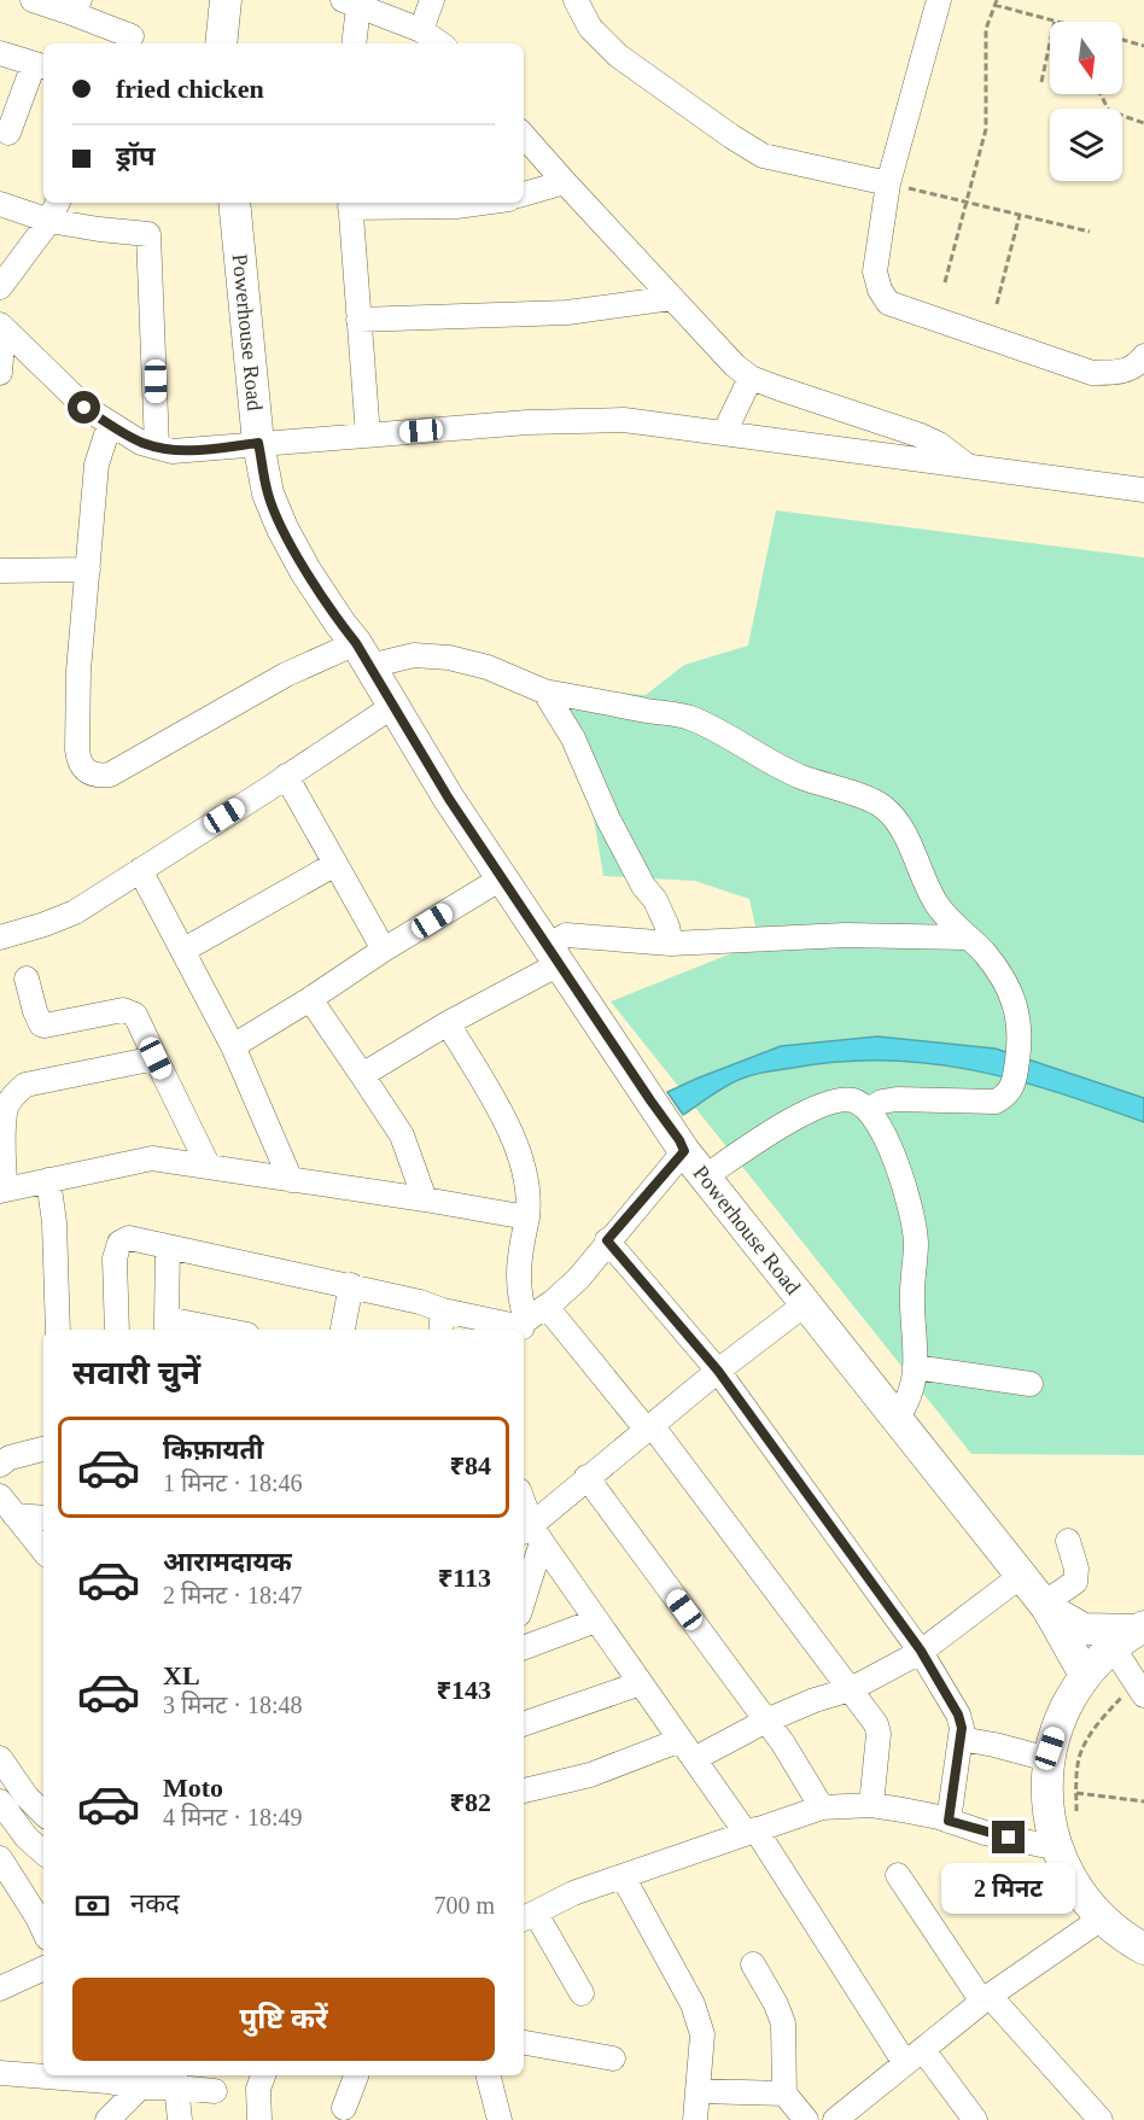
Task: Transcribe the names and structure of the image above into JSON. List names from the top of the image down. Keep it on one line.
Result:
{"streets":{"main road":["Powerhouse Road"]},"north":"bottom","page":{"banner":["fried chicken","ड्रॉप"],"heading":"सवारी चुनें","list":[{"name":"किफ़ायती","note":"1 मिनट · 18:46","value":"₹84"},{"name":"आरामदायक","note":"2 मिनट · 18:47","value":"₹113"},{"name":"XL","note":"3 मिनट · 18:48","value":"₹143"},{"name":"Moto","note":"4 मिनट · 18:49","value":"₹82"}],"bubble":"2 मिनट","pay":["नकद","700 m"],"buttons":"पुष्टि करें"}}
